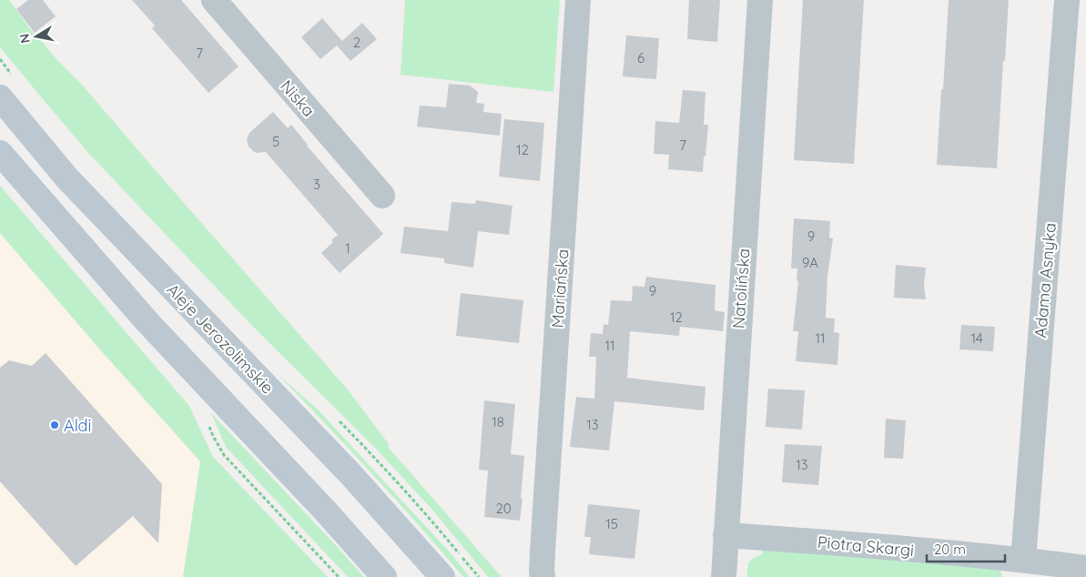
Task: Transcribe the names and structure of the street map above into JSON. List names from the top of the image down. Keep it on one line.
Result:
{"streets":{"main road":["Aleje Jerozolimskie"],"street":["Niska","Adama Asnyka","Mariańska","Natolińska","Piotra Skargi"]},"crossings":[["Adama Asnyka","Piotra Skargi"],["Natolińska","Piotra Skargi"]],"places":["Aldi"],"house_numbers":["2","7","6","5","7","12","3","9","1","9A","9","12","11","14","11","18","13","13","20","15"],"scale_bar":"20 m","north":"left"}
